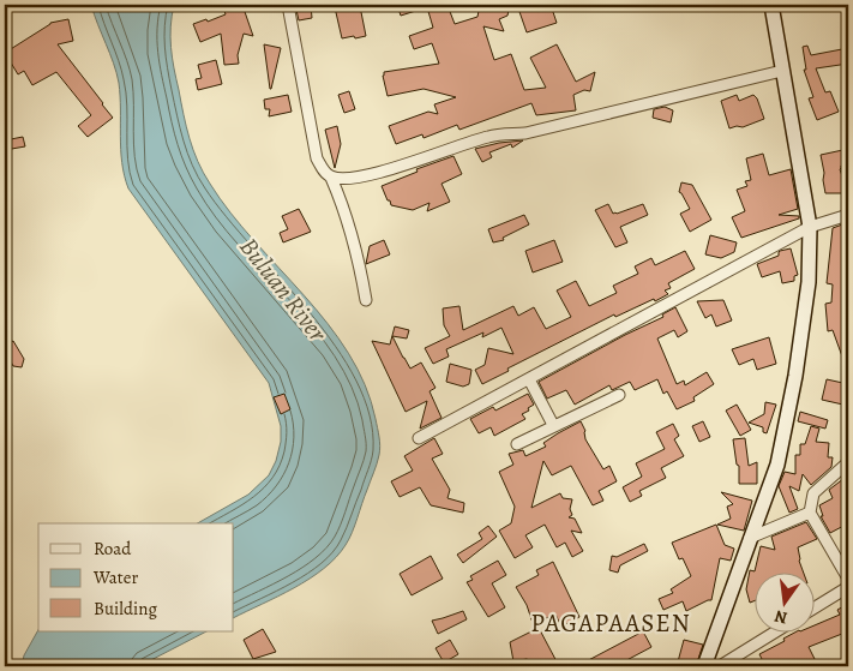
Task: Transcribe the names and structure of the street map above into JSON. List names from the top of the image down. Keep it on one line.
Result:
{"districts":["PAGAPAASEN"],"water":["Buluan River"],"legend":["Road","Water","Building"],"north":"bottom"}
